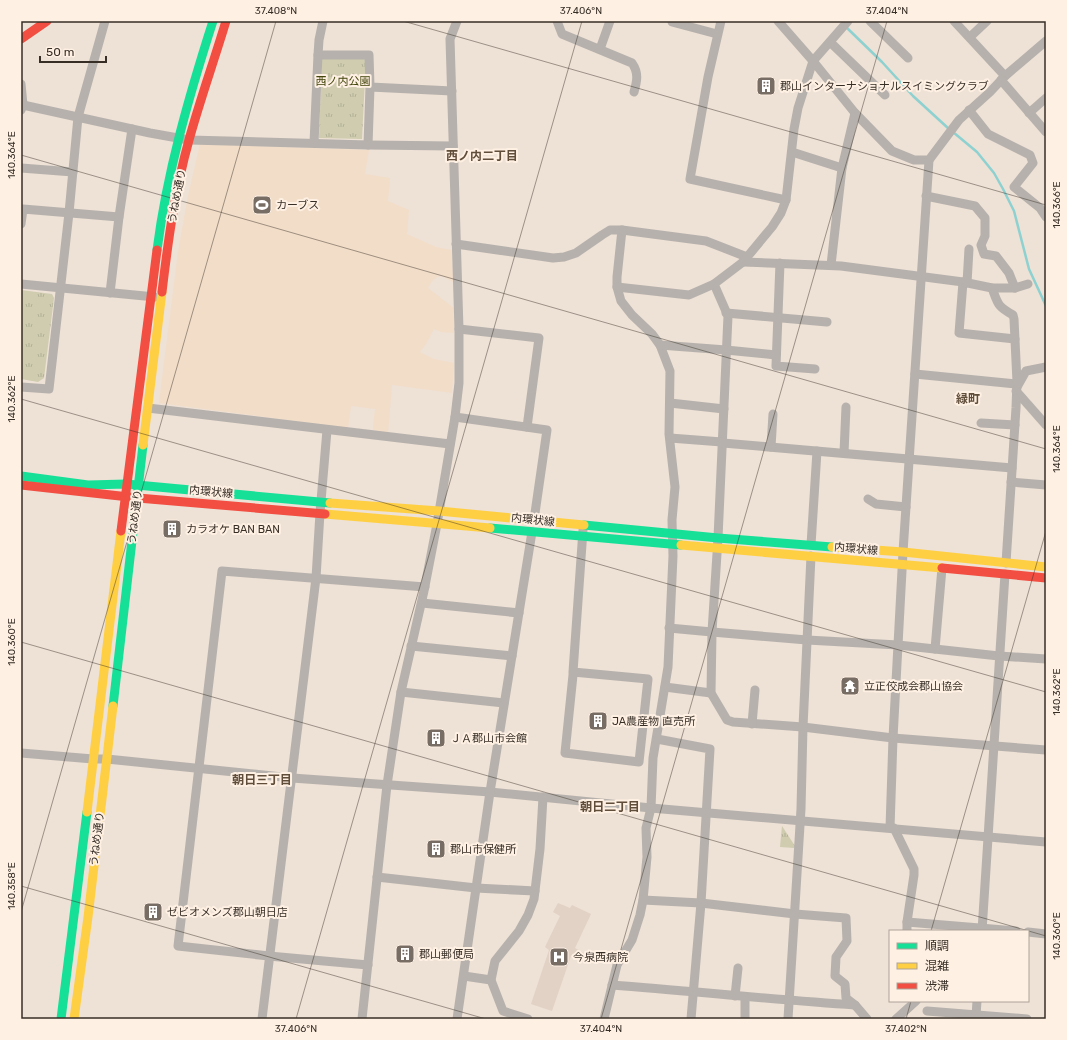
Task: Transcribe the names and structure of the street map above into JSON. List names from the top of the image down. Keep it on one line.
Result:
{"streets":{"street":["うねめ通り","内環状線"]},"crossings":[["うねめ通り","内環状線"]],"districts":["西ノ内二丁目","緑町","朝日三丁目","朝日二丁目"],"parks":["西ノ内公園"],"places":{"building":["郡山インターナショナルスイミングクラブ","カラオケ BAN BAN","JA農産物 直売所","ＪＡ郡山市会館","郡山市保健所","ゼビオメンズ郡山朝日店","郡山郵便局"],"sports":["カーブス"],"temple":["立正佼成会郡山協会"],"hospital":["今泉西病院"]},"legend":["順調","混雑","渋滞"],"scale_bar":"50 m","coordinates":["37.408°N","37.406°N","37.404°N","140.364°E","140.366°E","140.362°E","140.360°E","140.358°E","37.402°N"]}
